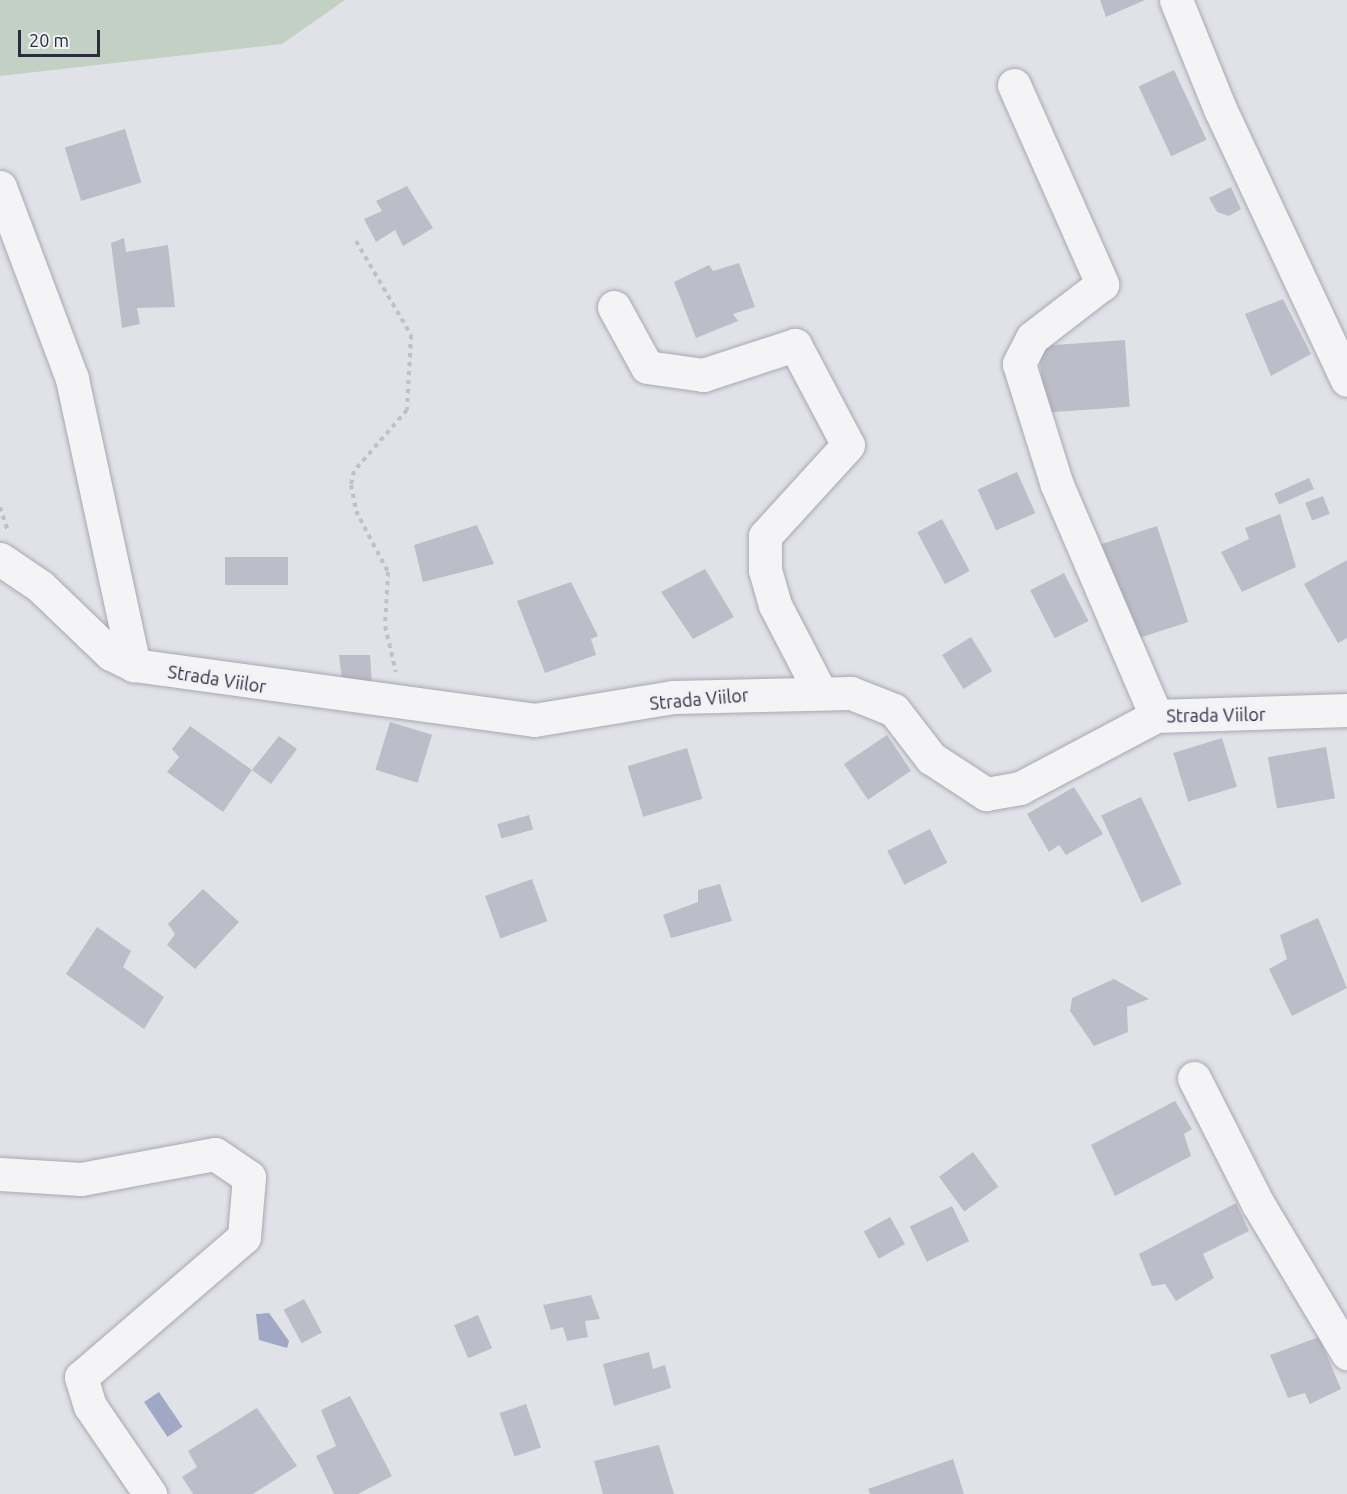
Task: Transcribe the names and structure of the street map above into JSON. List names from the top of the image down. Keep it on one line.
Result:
{"streets":{"street":["Strada Viilor"]},"scale_bar":"20 m"}
